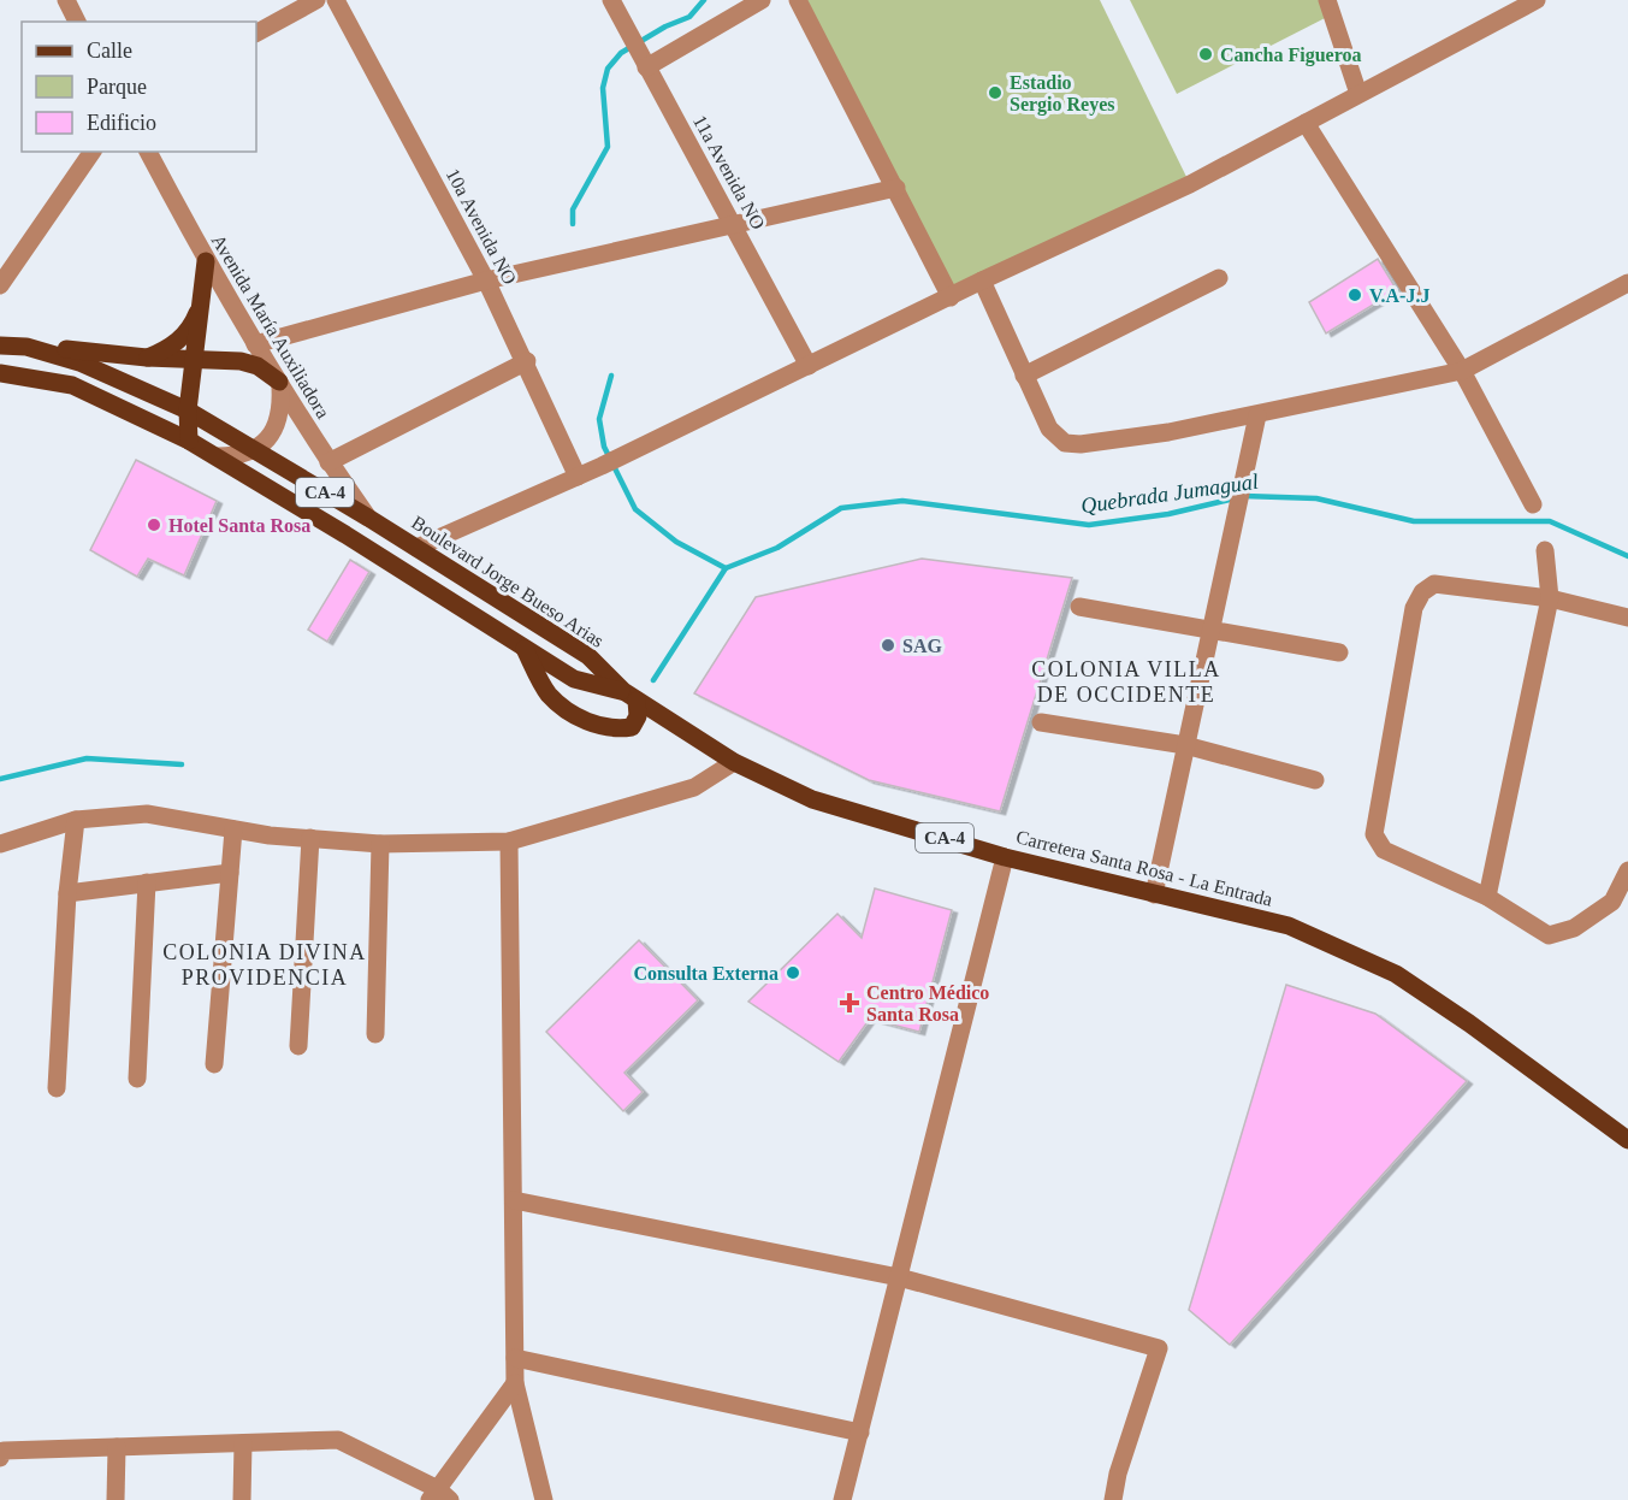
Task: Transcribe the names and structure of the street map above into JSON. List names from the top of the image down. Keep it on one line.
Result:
{"streets":{"main road":["CA-4","Boulevard Jorge Bueso Arias","Carretera Santa Rosa - La Entrada"],"street":["11a Avenida NO","10a Avenida NO","Avenida María Auxiliadora"]},"crossings":[["Avenida María Auxiliadora","Boulevard Jorge Bueso Arias"],["CA-4","Boulevard Jorge Bueso Arias"],["CA-4","Carretera Santa Rosa - La Entrada"],["Boulevard Jorge Bueso Arias","Carretera Santa Rosa - La Entrada"]],"districts":["COLONIA VILLA DE OCCIDENTE","COLONIA DIVINA PROVIDENCIA"],"water":["Quebrada Jumagual"],"places":{"other":["Cancha Figueroa","Estadio Sergio Reyes","V.A-J.J","Hotel Santa Rosa","SAG","Consulta Externa"],"health":["Centro Médico Santa Rosa"]},"legend":["Calle","Parque","Edificio"]}
